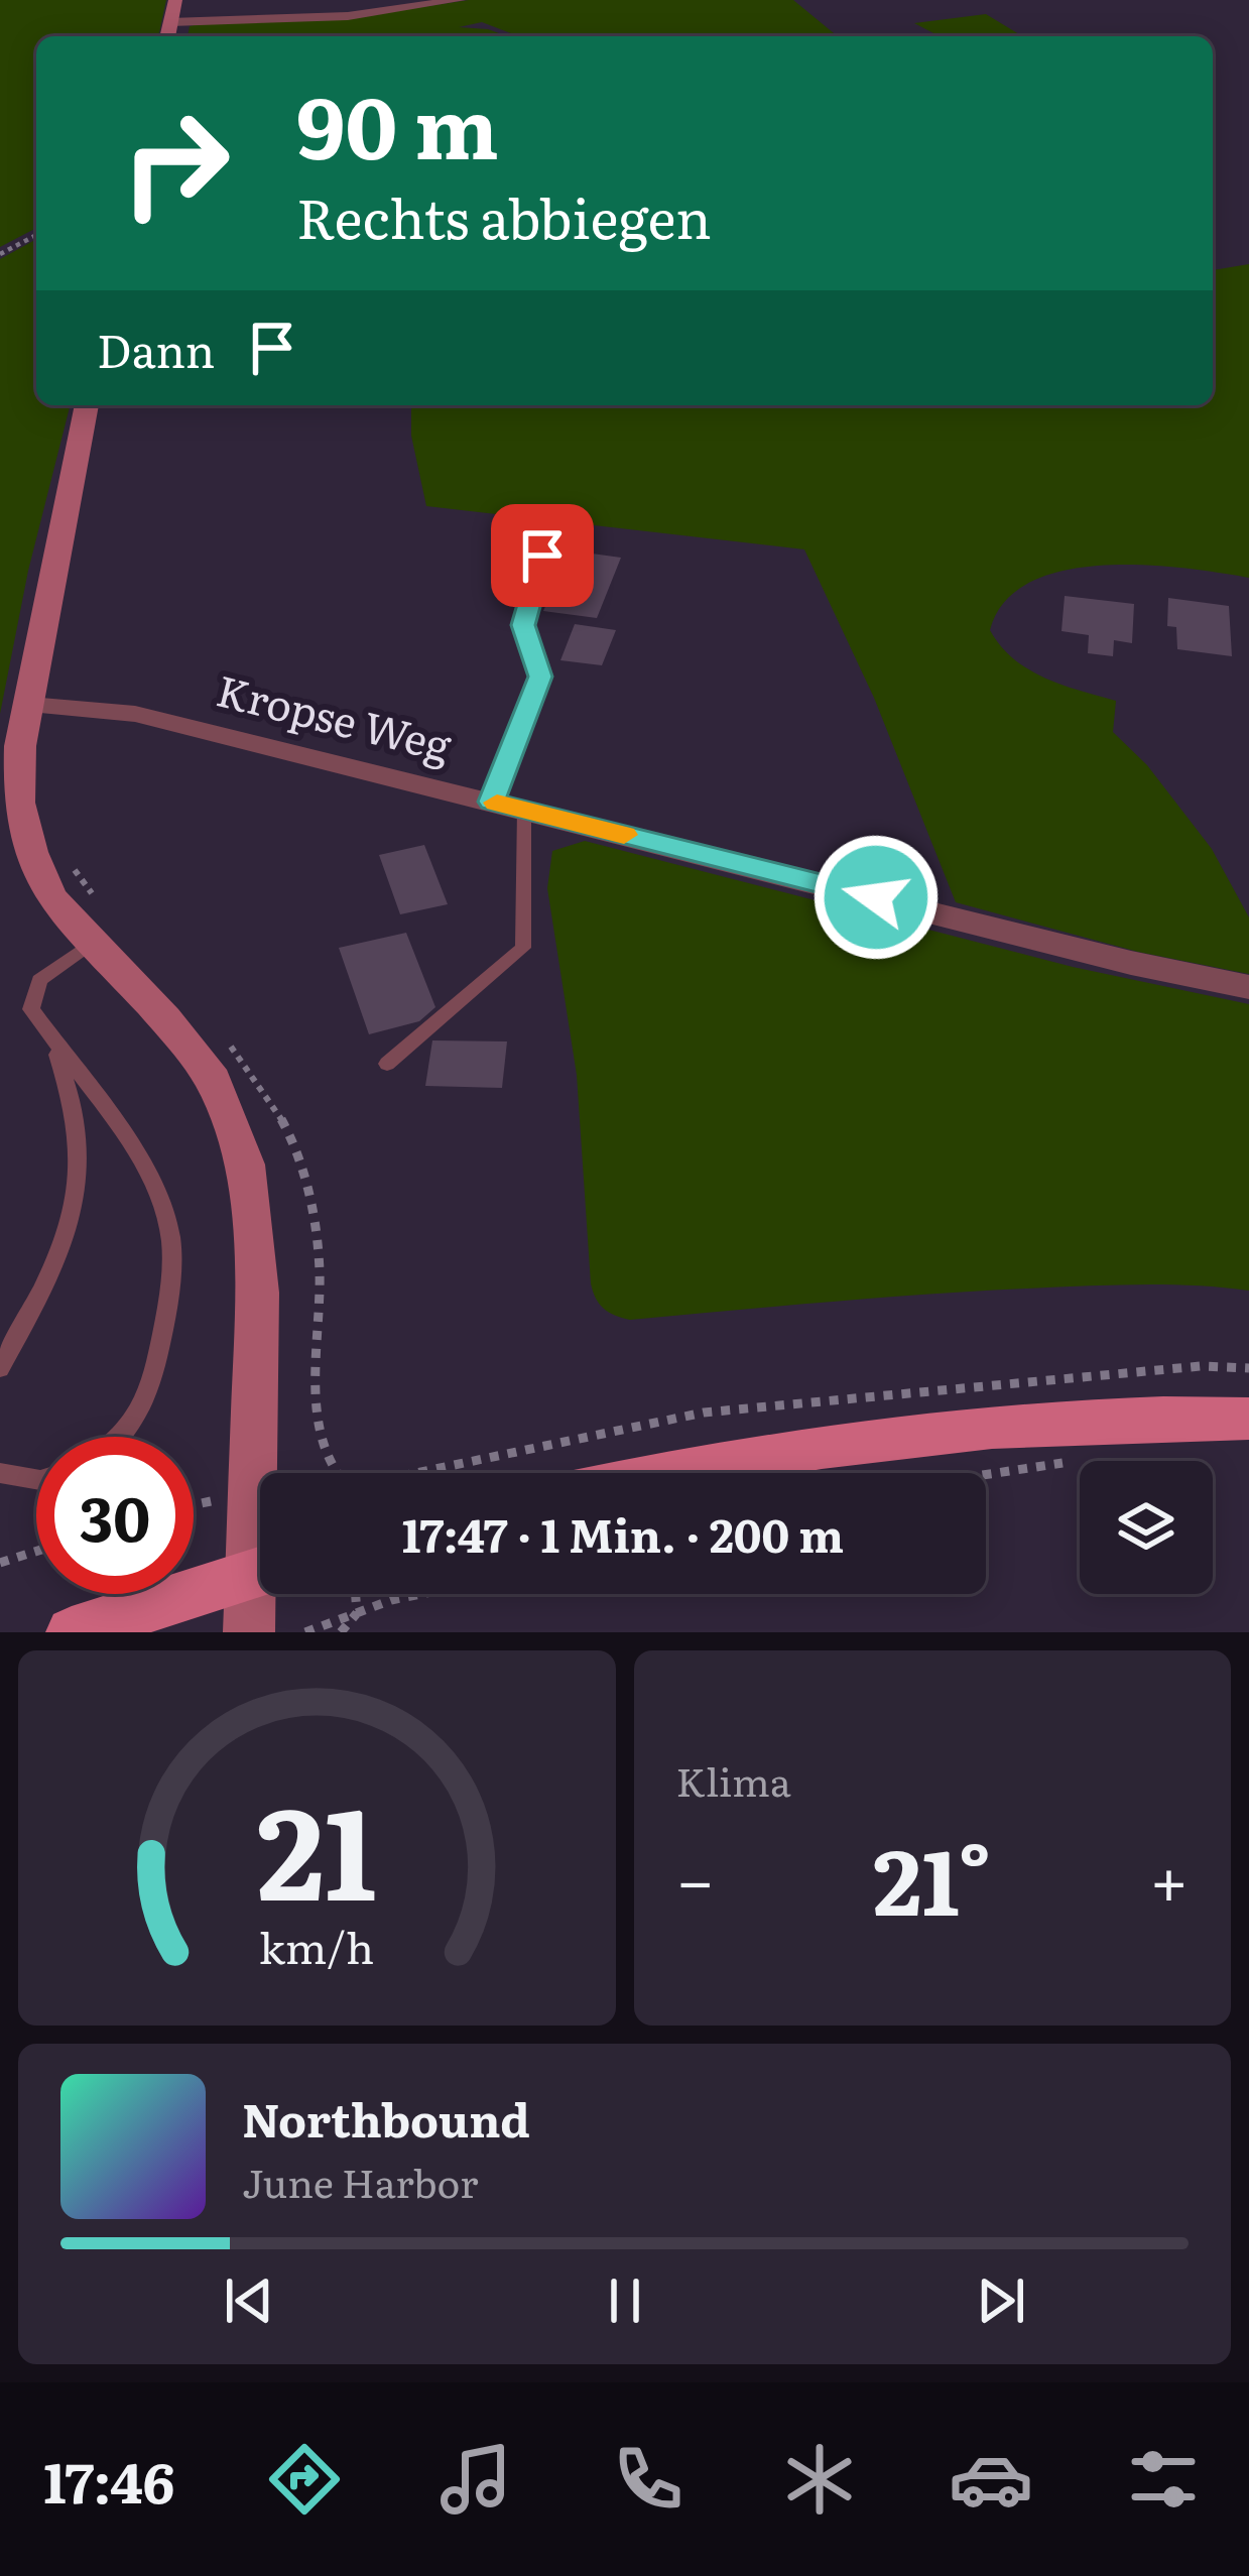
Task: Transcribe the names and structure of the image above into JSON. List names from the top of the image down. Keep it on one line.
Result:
{"streets":{"street":["Kropse Weg"]},"page":{"turn":["90 m","Rechts abbiegen"],"then":"Dann","limit":"30","trip":"17:47 · 1 Min. · 200 m","tile":"Klima","heat":["−","21°","+"],"song":["Northbound","June Harbor"],"tabs":"17:46","gauge":["21","km/h"]}}
